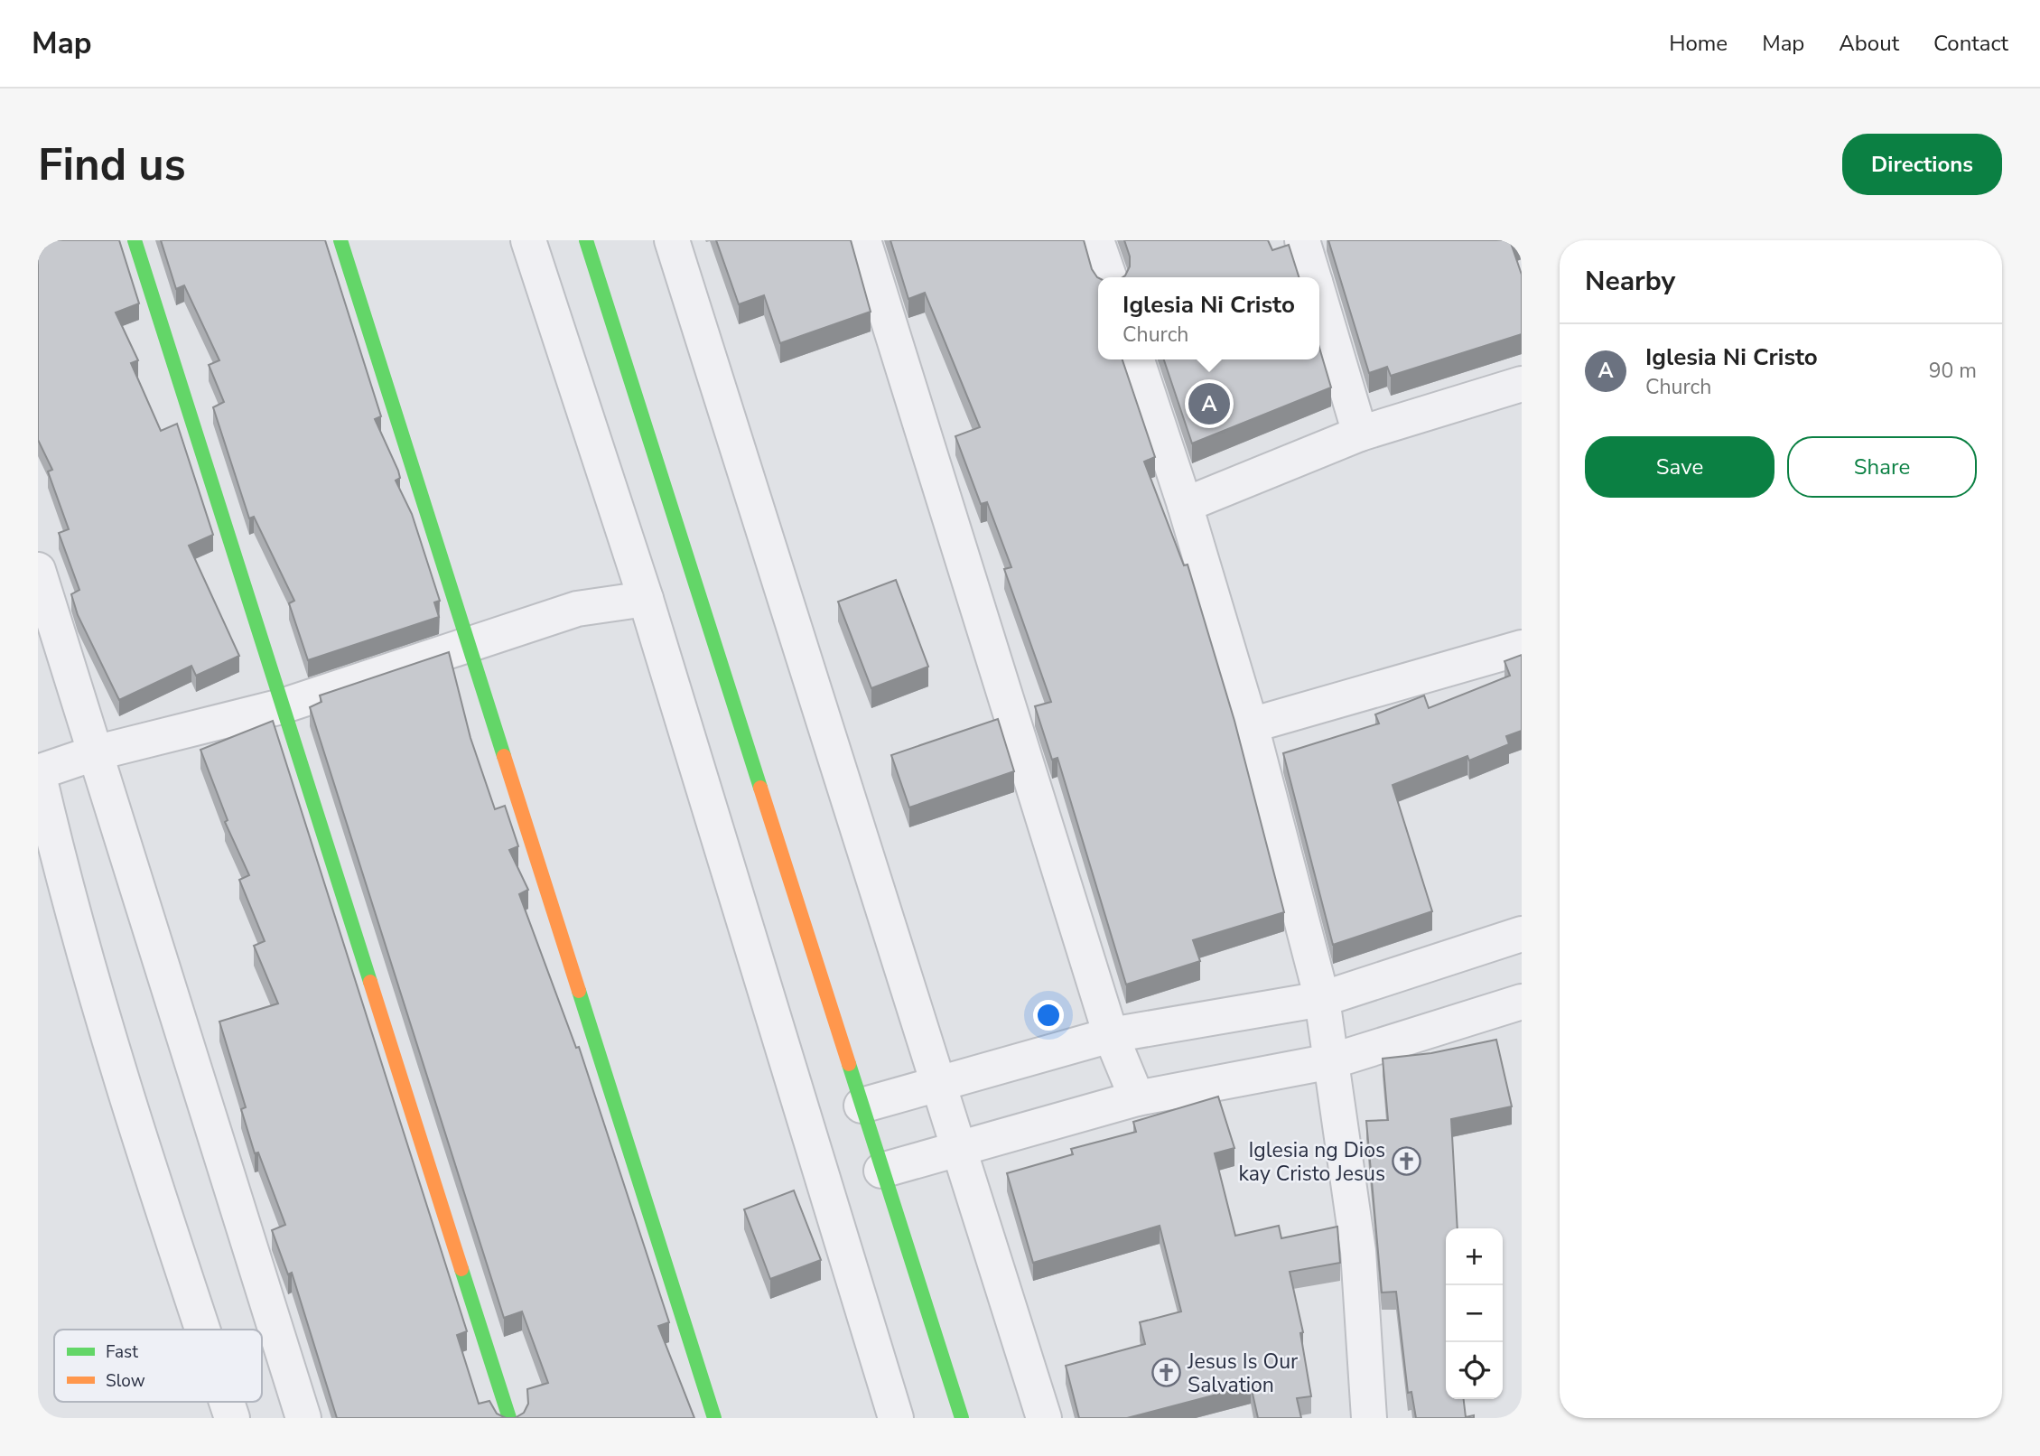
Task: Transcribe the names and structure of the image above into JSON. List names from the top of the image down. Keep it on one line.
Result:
{"places":{"church":["Iglesia ng Dios kay Cristo Jesus","Jesus Is Our Salvation"]},"legend":["Fast","Slow"],"page":{"header":"Map","nav":["Home","Map","About","Contact"],"buttons":["Directions",["Save","Share"]],"title":"Find us","heading":"Nearby","popup":["Iglesia Ni Cristo","Church"],"list":[{"mark":"A","name":"Iglesia Ni Cristo","note":"Church","value":"90 m"}],"pins":"A","map_buttons":["+","−"]}}
